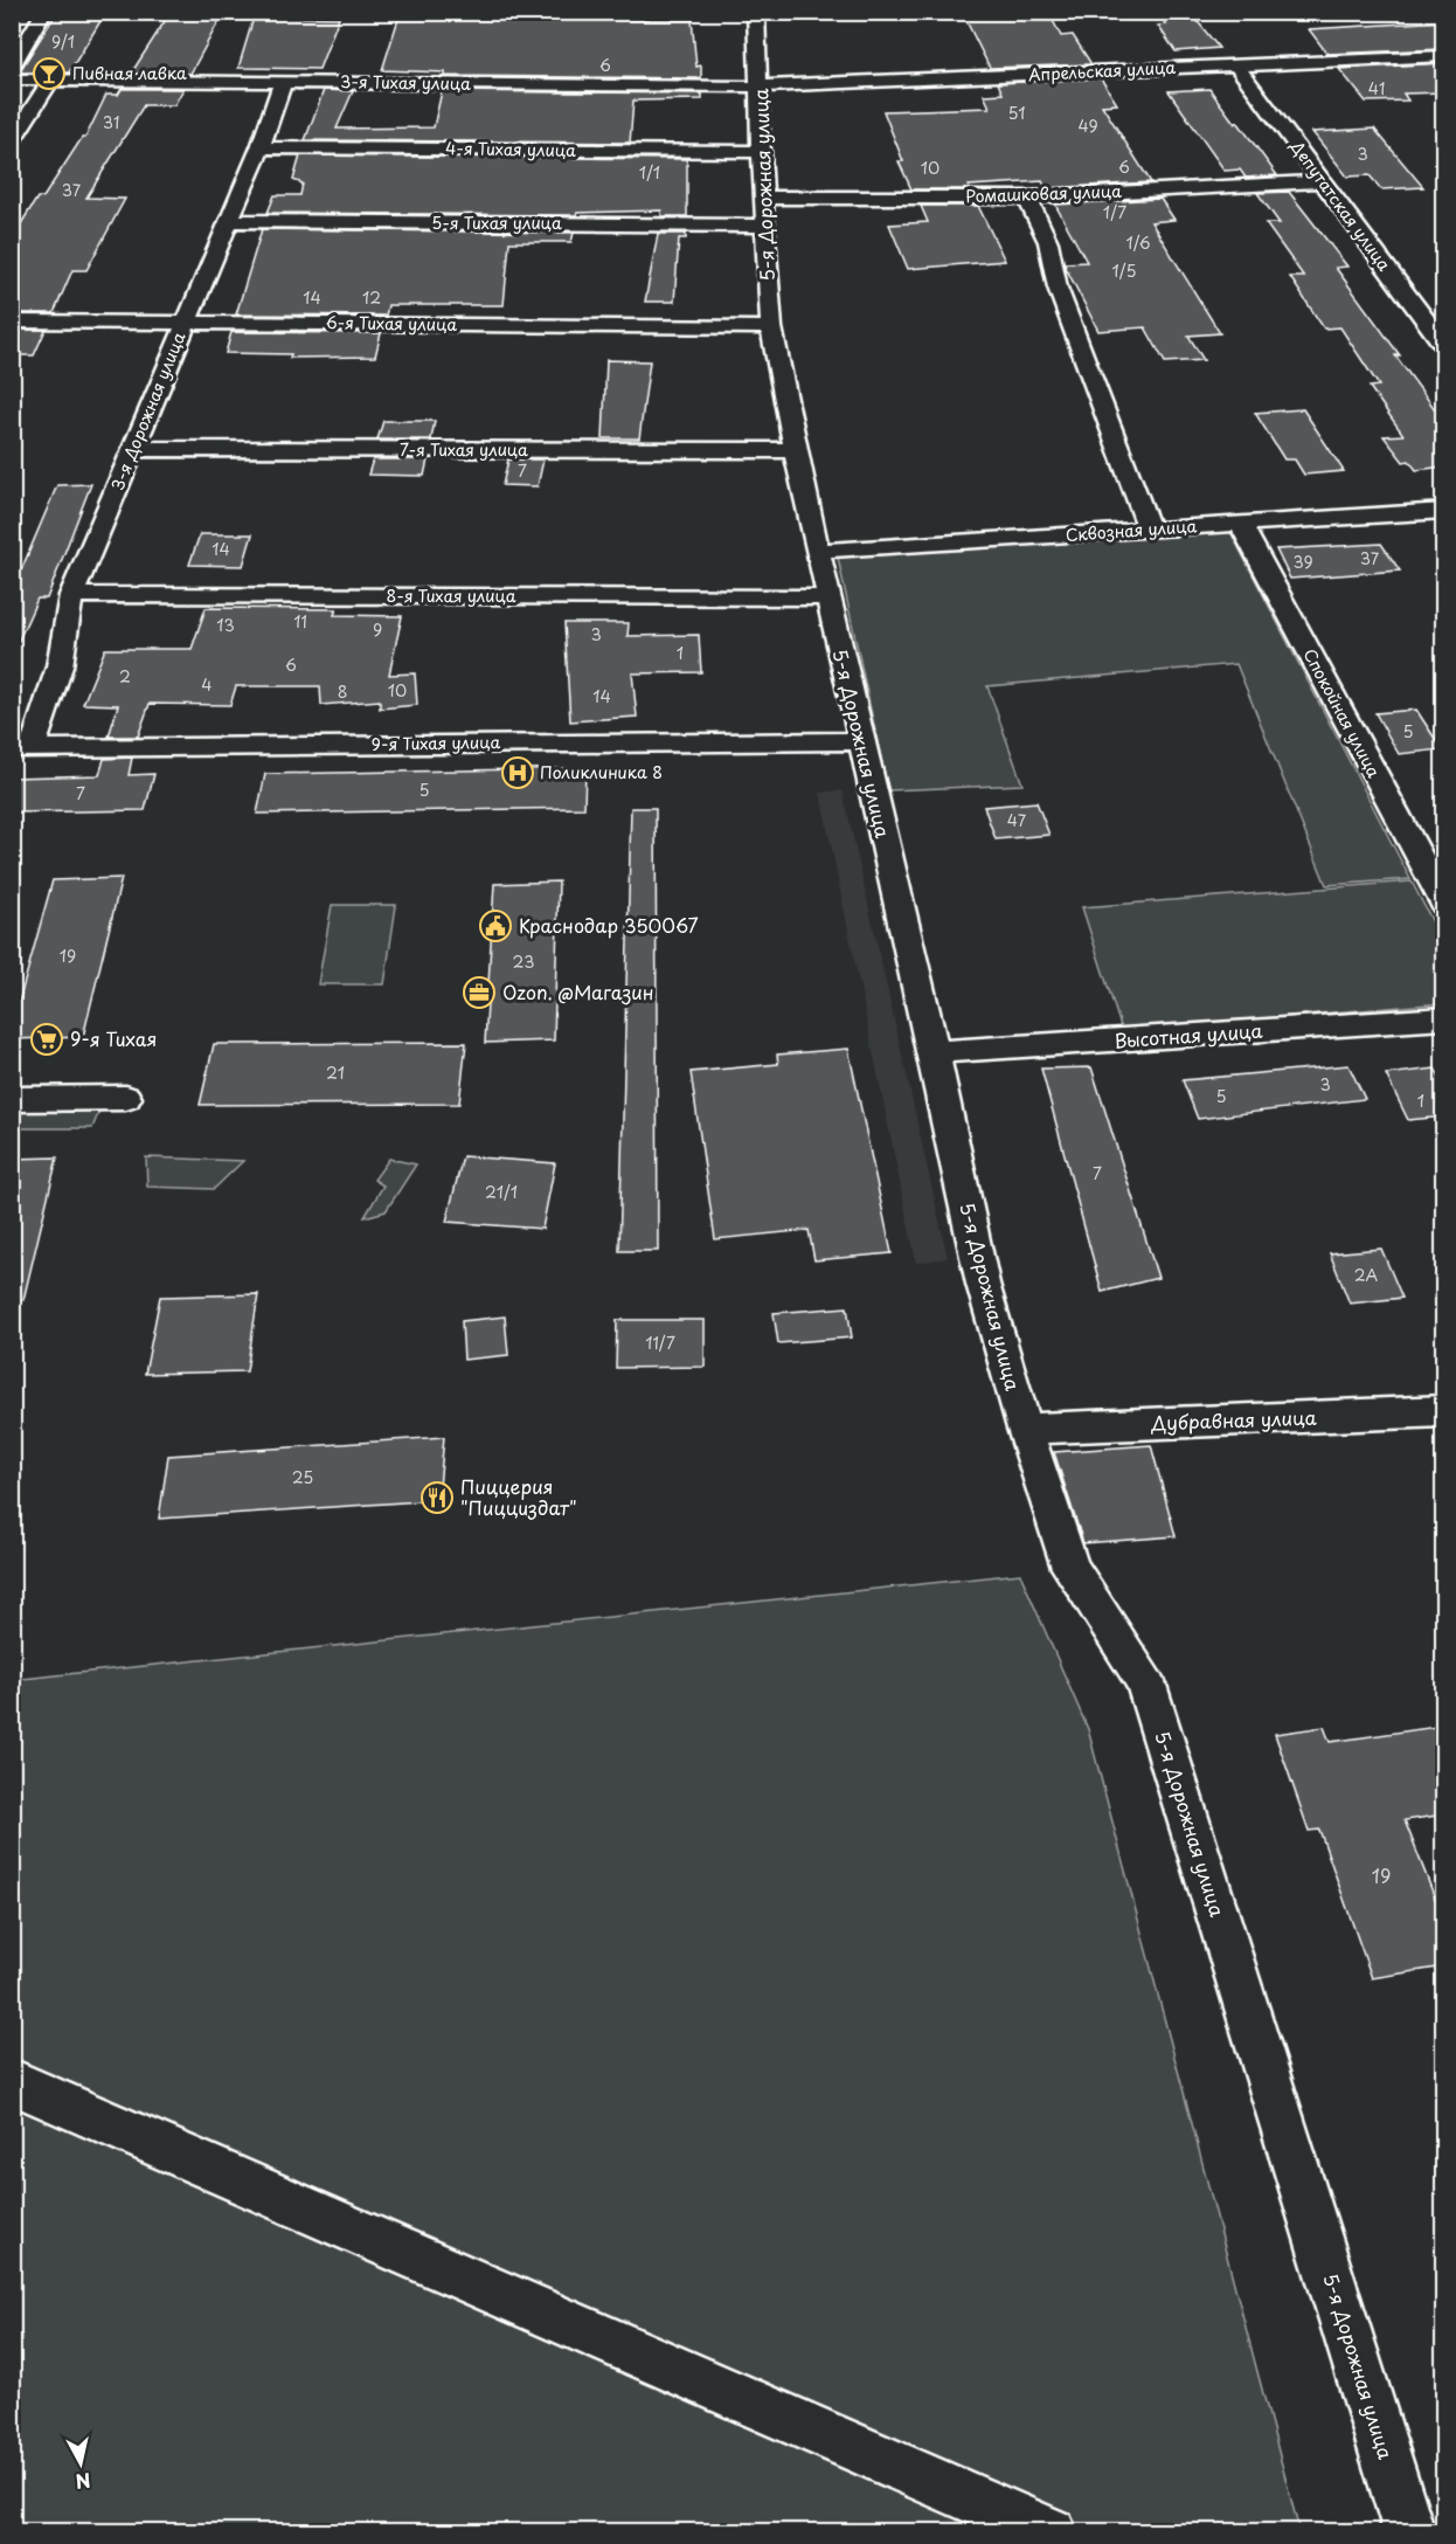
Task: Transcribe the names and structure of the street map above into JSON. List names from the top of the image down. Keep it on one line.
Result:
{"streets":{"street":["Апрельская улица","3-я Тихая улица","4-я Тихая улица","5-я Дорожная улица","Ромашковая улица","Депутатская улица","5-я Тихая улица","6-я Тихая улица","3-я Дорожная улица","7-я Тихая улица","Сквозная улица","8-я Тихая улица","Спокойная улица","9-я Тихая улица","Высотная улица","Дубравная улица"]},"crossings":[["Апрельская улица","3-я Тихая улица"],["Апрельская улица","5-я Дорожная улица"],["Апрельская улица","Депутатская улица"],["3-я Тихая улица","5-я Дорожная улица"],["3-я Тихая улица","3-я Дорожная улица"],["4-я Тихая улица","5-я Дорожная улица"],["4-я Тихая улица","3-я Дорожная улица"],["5-я Дорожная улица","Ромашковая улица"],["5-я Дорожная улица","5-я Тихая улица"],["5-я Дорожная улица","6-я Тихая улица"],["5-я Дорожная улица","7-я Тихая улица"],["5-я Дорожная улица","Сквозная улица"],["5-я Дорожная улица","8-я Тихая улица"],["5-я Дорожная улица","9-я Тихая улица"],["5-я Дорожная улица","Высотная улица"],["5-я Дорожная улица","Дубравная улица"],["Ромашковая улица","Депутатская улица"],["5-я Тихая улица","3-я Дорожная улица"],["6-я Тихая улица","3-я Дорожная улица"],["3-я Дорожная улица","7-я Тихая улица"],["3-я Дорожная улица","8-я Тихая улица"],["3-я Дорожная улица","9-я Тихая улица"],["Сквозная улица","Спокойная улица"]],"places":{"bar":["Пивная лавка"],"hospital":["Поликлиника 8"],"public building":["Краснодар 350067"],"office":["Ozon. @Магазин"],"supermarket":["9-я Тихая"],"restaurant":["Пиццерия \"Пицциздат\""]},"house_numbers":["9/1","6","41","51","31","49","3","6","10","1/1","37","1/7","1/6","1/5","14","12","7","14","37","39","11","13","9","3","1","6","2","4","10","8","14","5","5","7","47","19","23","21","3","5","1","7","21/1","2А","11/7","25","19"],"north":"bottom"}
